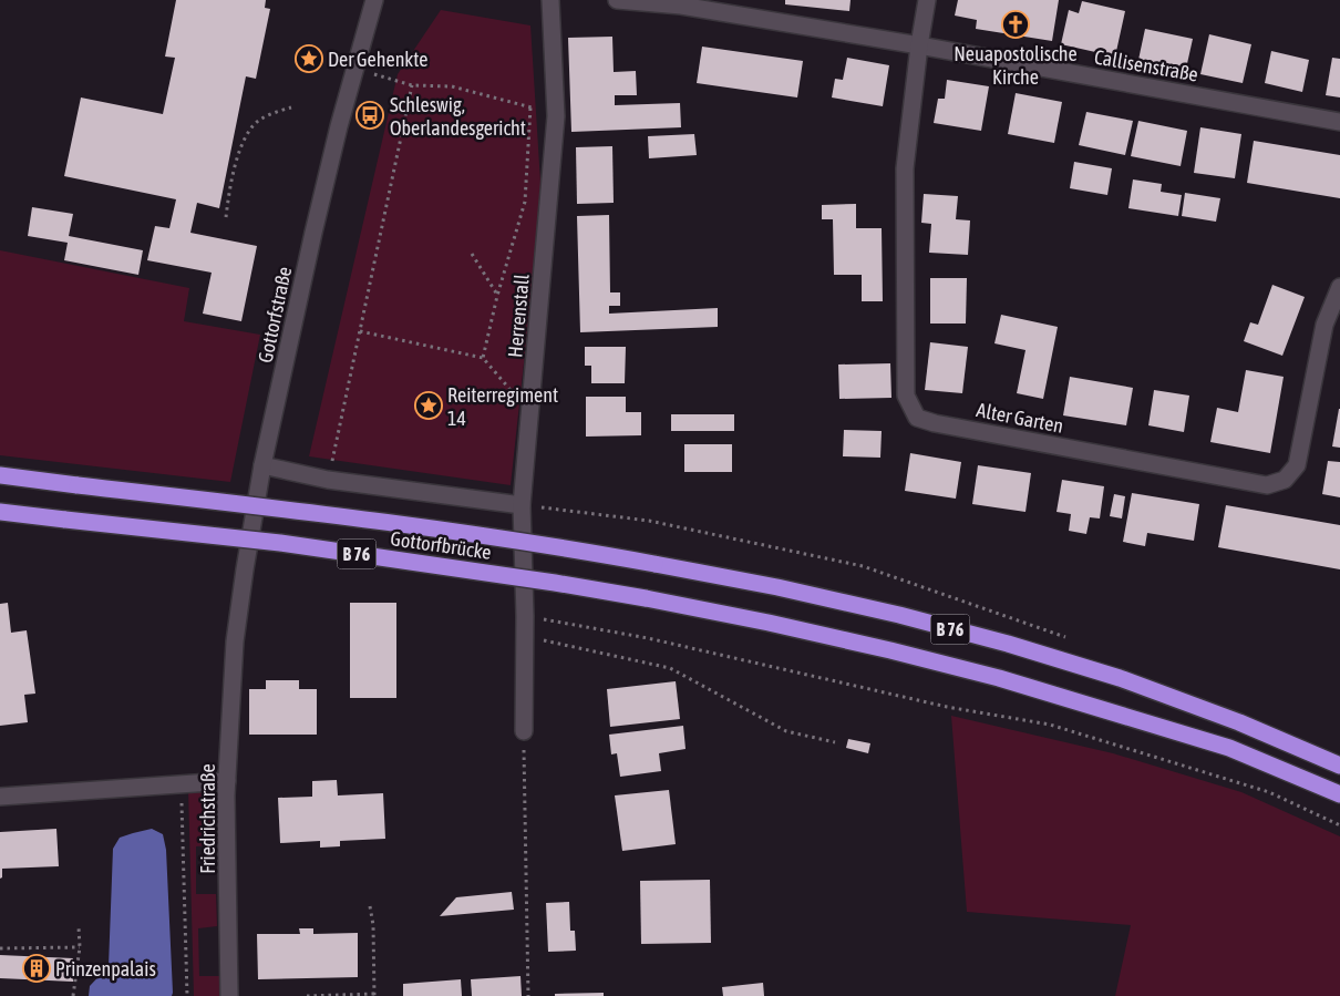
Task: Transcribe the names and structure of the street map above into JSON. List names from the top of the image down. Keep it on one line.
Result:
{"streets":{"highway":["Gottorfbrücke","B 76"],"street":["Callisenstraße","Gottorfstraße","Herrenstall","Alter Garten","Friedrichstraße"]},"crossings":[["Callisenstraße","Alter Garten"],["Gottorfstraße","Friedrichstraße"]],"places":{"church":["Neuapostolische Kirche"],"place":["Der Gehenkte","Reiterregiment 14"],"bus stop":["Schleswig, Oberlandesgericht"],"building":["Prinzenpalais"]}}
